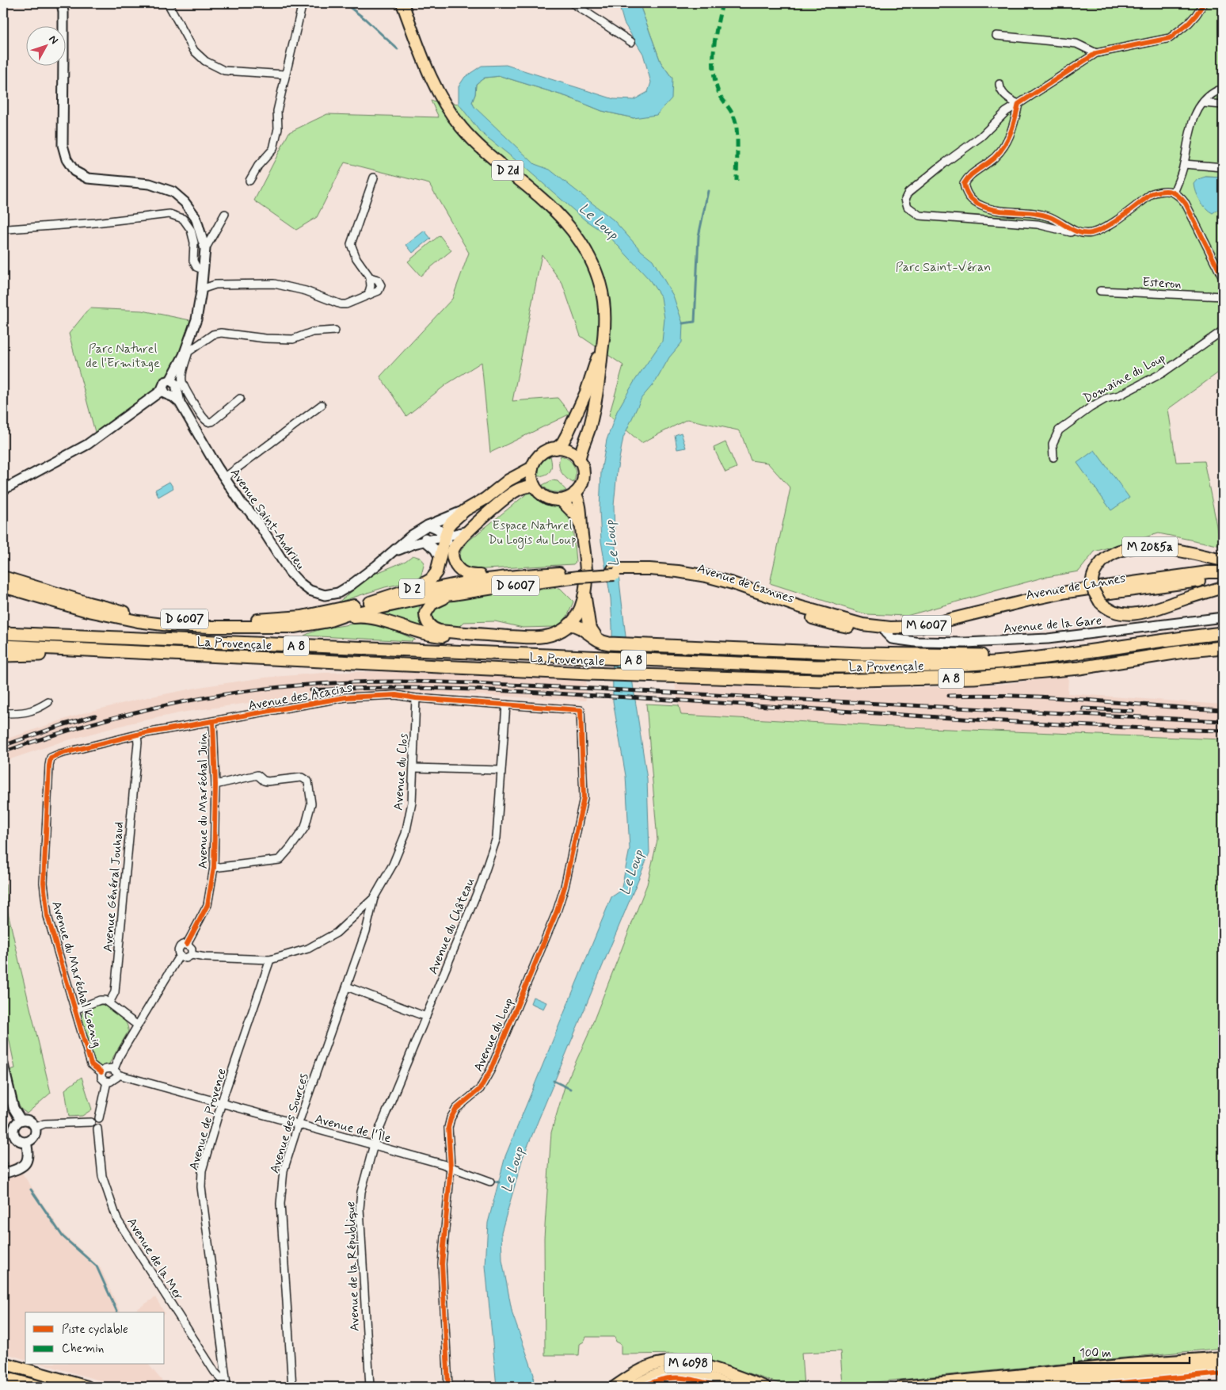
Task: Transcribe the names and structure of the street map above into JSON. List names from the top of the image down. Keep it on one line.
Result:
{"streets":{"highway":["La Provençale","A 8"],"main road":["D 2d","M 2085a","Avenue de Cannes","D 6007","D 2","M 6007","M 6098"],"street":["Esteron","Domaine du Loup","Avenue Saint-Andrieu","Avenue de la Gare","Avenue des Acacias","Avenue du Clos","Avenue du Maréchal Juin","Avenue Général Jouhaud","Avenue du Château","Avenue du Maréchal Koenig","Avenue du Loup","Avenue de Provence","Avenue des Sources","Avenue de l'Île","Avenue de la Mer","Avenue de la République"]},"crossings":[["D 2d","D 2"],["Avenue Saint-Andrieu","D 2"],["Avenue de Cannes","D 6007"],["Avenue de Cannes","D 2"],["Avenue de Cannes","Avenue de la Gare"],["D 6007","D 2"],["Avenue des Acacias","Avenue du Clos"],["Avenue des Acacias","Avenue du Maréchal Juin"],["Avenue des Acacias","Avenue Général Jouhaud"],["Avenue des Acacias","Avenue du Château"],["Avenue des Acacias","Avenue du Maréchal Koenig"],["Avenue des Acacias","Avenue du Loup"],["Avenue du Clos","Avenue du Maréchal Juin"],["Avenue du Clos","Avenue de Provence"],["Avenue du Clos","Avenue des Sources"],["Avenue du Maréchal Juin","Avenue du Maréchal Koenig"],["Avenue du Maréchal Juin","Avenue de l'Île"],["Avenue du Château","Avenue de l'Île"],["Avenue du Château","Avenue de la République"],["Avenue du Maréchal Koenig","Avenue de l'Île"],["Avenue du Loup","Avenue de l'Île"],["Avenue de Provence","Avenue de l'Île"],["Avenue de Provence","Avenue de la Mer"],["Avenue des Sources","Avenue de l'Île"],["Avenue de l'Île","Avenue de la République"]],"water":["Le Loup"],"parks":["Parc Saint-Véran","Parc Naturel de l'Ermitage","Espace Naturel Du Logis du Loup"],"legend":["Piste cyclable","Chemin"],"scale_bar":"100 m","north":"top right"}
